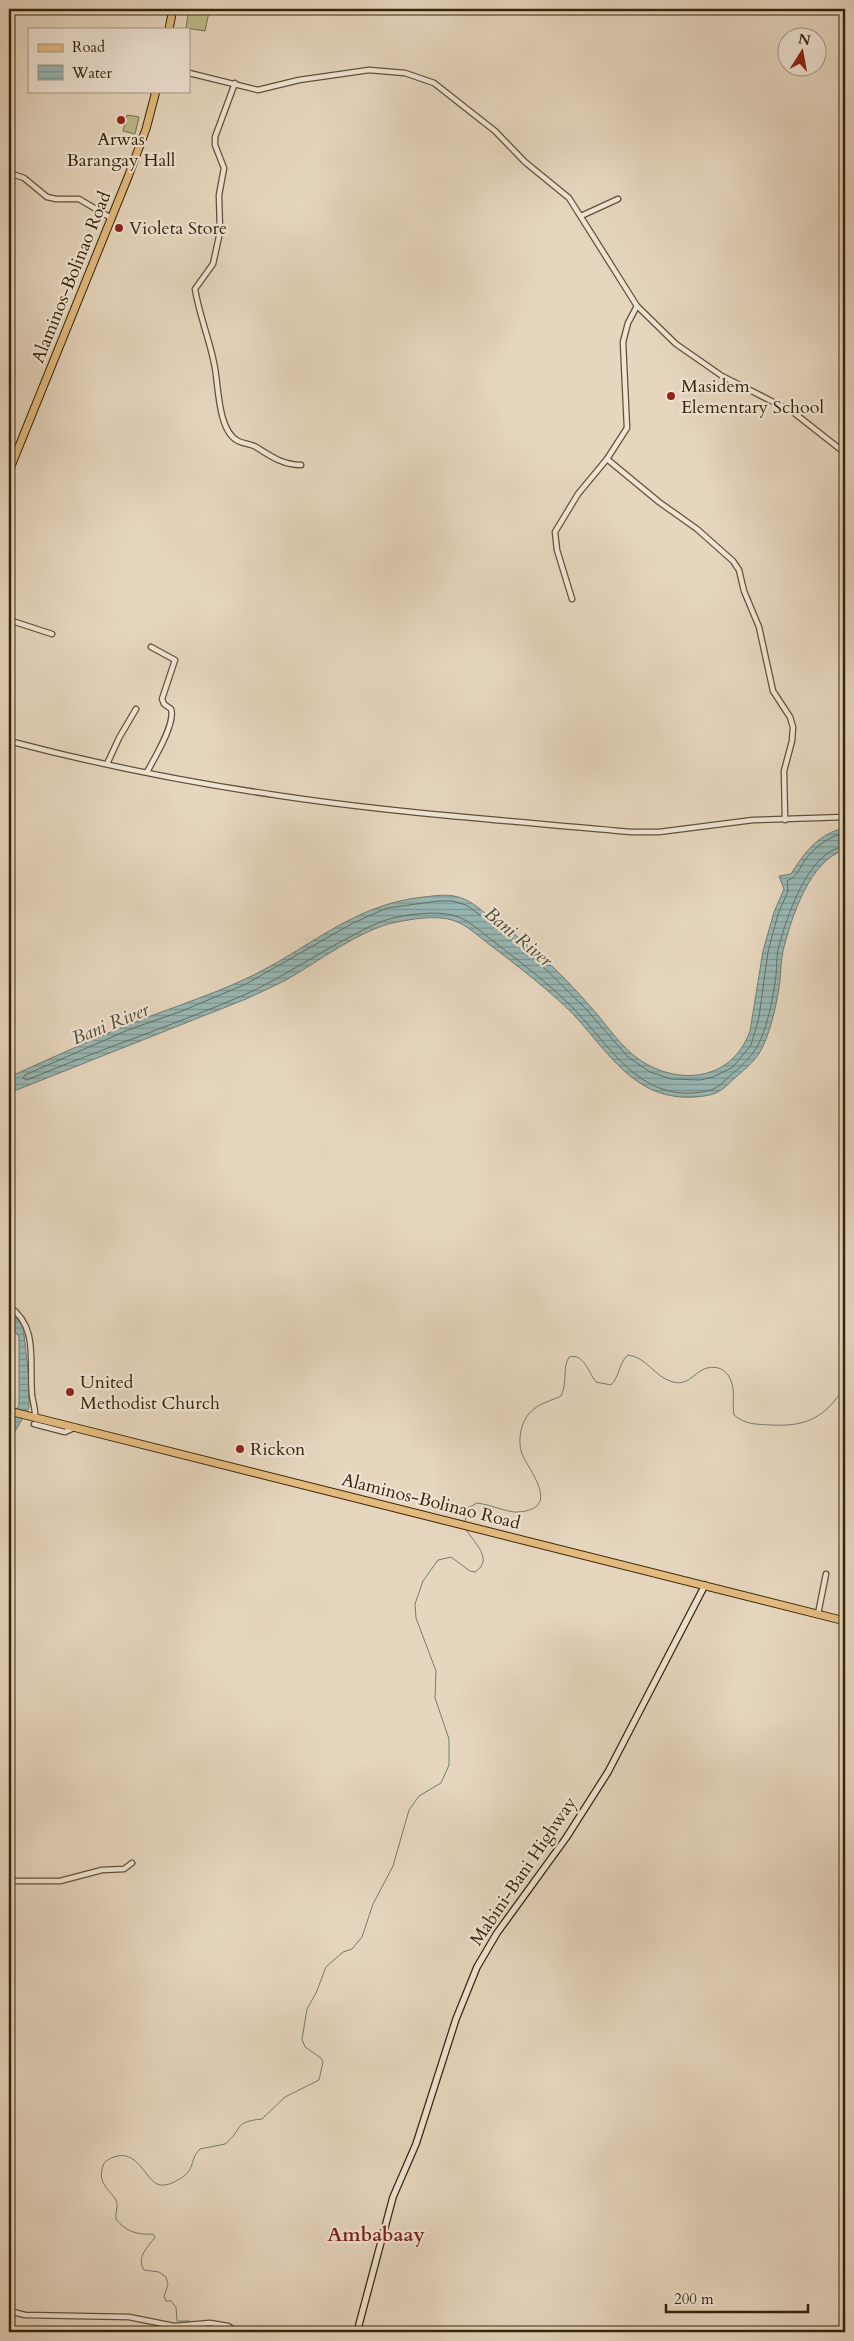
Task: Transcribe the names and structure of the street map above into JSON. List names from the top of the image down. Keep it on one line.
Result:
{"streets":{"main road":["Alaminos-Bolinao Road","Mabini-Bani Highway"]},"crossings":[["Alaminos-Bolinao Road","Mabini-Bani Highway"]],"districts":["Ambabaay"],"water":["Bani River"],"places":["Arwas Barangay Hall","Violeta Store","Masidem Elementary School","United Methodist Church","Rickon"],"legend":["Road","Water"],"scale_bar":"200 m","north":"top"}
